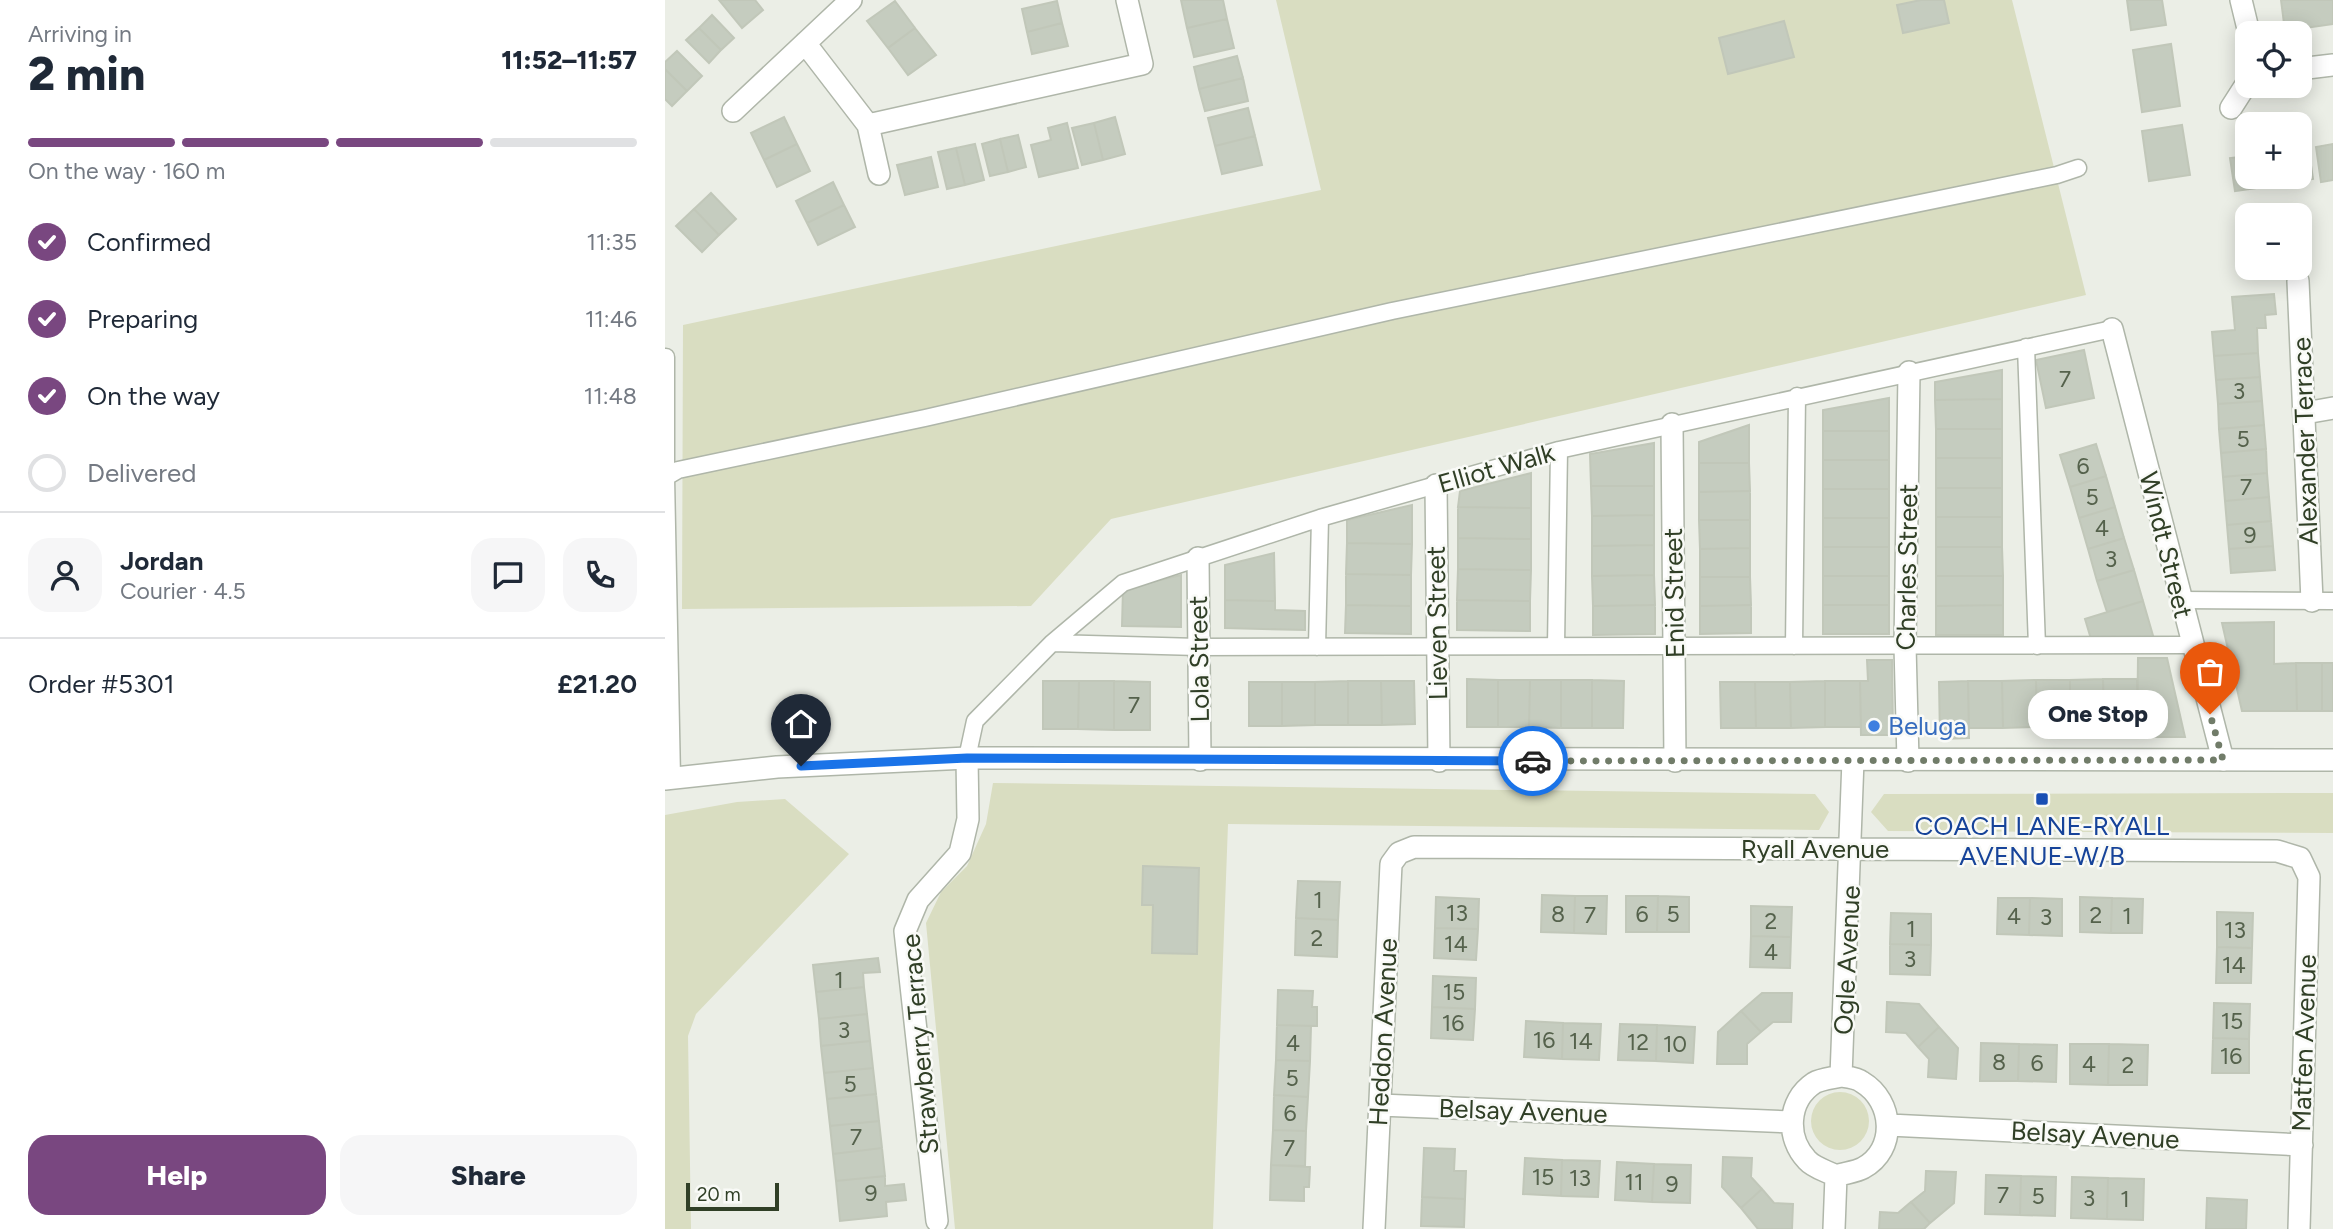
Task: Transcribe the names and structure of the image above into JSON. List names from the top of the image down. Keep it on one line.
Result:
{"streets":{"street":["Alexander Terrace","Windt Street","Charles Street","Enid Street","Lieven Street","Lola Street","Ryall Avenue","Ogle Avenue","Heddon Avenue","Matfen Avenue","Strawberry Terrace","Belsay Avenue"],"lane":["Elliot Walk"]},"crossings":[["Elliot Walk","Windt Street"],["Elliot Walk","Charles Street"],["Elliot Walk","Enid Street"],["Elliot Walk","Lieven Street"],["Elliot Walk","Lola Street"],["Elliot Walk","Strawberry Terrace"],["Ryall Avenue","Ogle Avenue"],["Ryall Avenue","Heddon Avenue"],["Ryall Avenue","Matfen Avenue"],["Ogle Avenue","Belsay Avenue"],["Heddon Avenue","Belsay Avenue"],["Matfen Avenue","Belsay Avenue"]],"places":{"other":["One Stop","Beluga"],"transit":["COACH LANE-RYALL AVENUE-W/B"]},"house_numbers":["7","3","5","6","7","5","4","9","3","7","1","13","8","6","5","7","2","4","1","3","2","1","13","2","14","4","3","14","1","15","15","16","3","16","14","12","4","10","16","8","6","4","2","5","5","6","7","7","15","13","11","9","9","7","5","3","1"],"scale_bar":"20 m","page":{"heading":["2 min","Arriving in","11:52–11:57"],"panel":["Jordan","Courier · 4.5","Order #5301","£21.20"],"map_buttons":["+","−"],"bar":"On the way · 160 m","list":[["Confirmed","11:35"],["Preparing","11:46"],["On the way","11:48"],"Delivered"],"bubble":"One Stop","buttons":["Help","Share"],"scale":"20 m"}}
